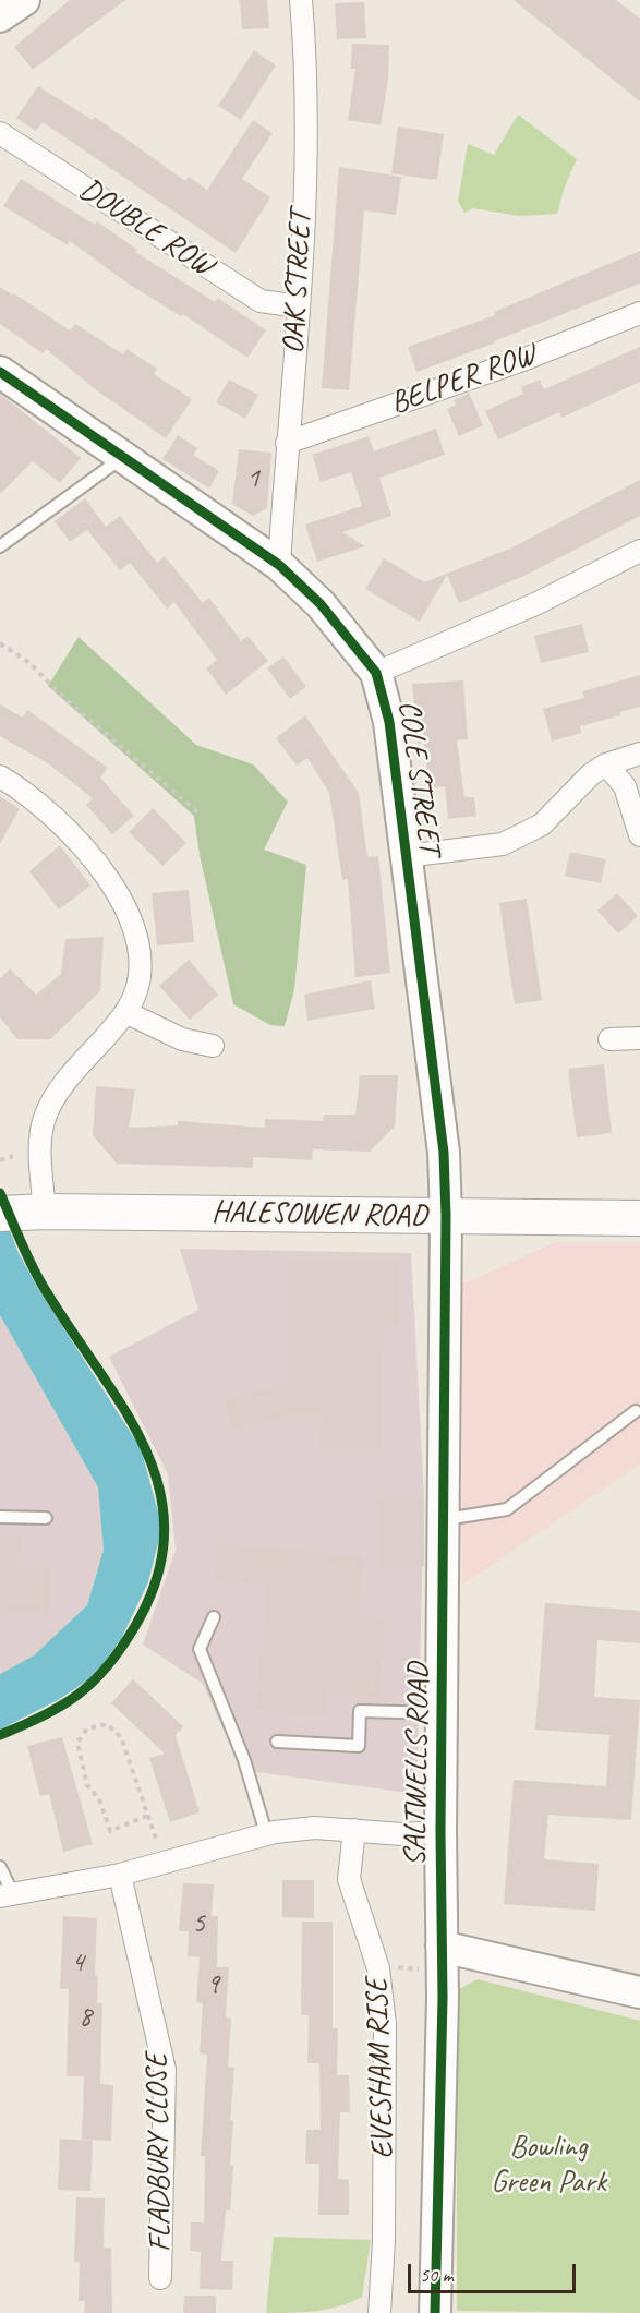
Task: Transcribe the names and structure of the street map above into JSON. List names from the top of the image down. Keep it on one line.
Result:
{"streets":{"main road":["HALESOWEN ROAD"],"street":["DOUBLE ROW","OAK STREET","BELPER ROW","COLE STREET","SALTWELLS ROAD","EVESHAM RISE","FLADBURY CLOSE"]},"crossings":[["DOUBLE ROW","OAK STREET"],["OAK STREET","BELPER ROW"],["OAK STREET","COLE STREET"],["COLE STREET","HALESOWEN ROAD"],["COLE STREET","SALTWELLS ROAD"],["HALESOWEN ROAD","SALTWELLS ROAD"]],"parks":["Bowling Green Park"],"house_numbers":["1","5","4","9","8"],"scale_bar":"50 m"}
